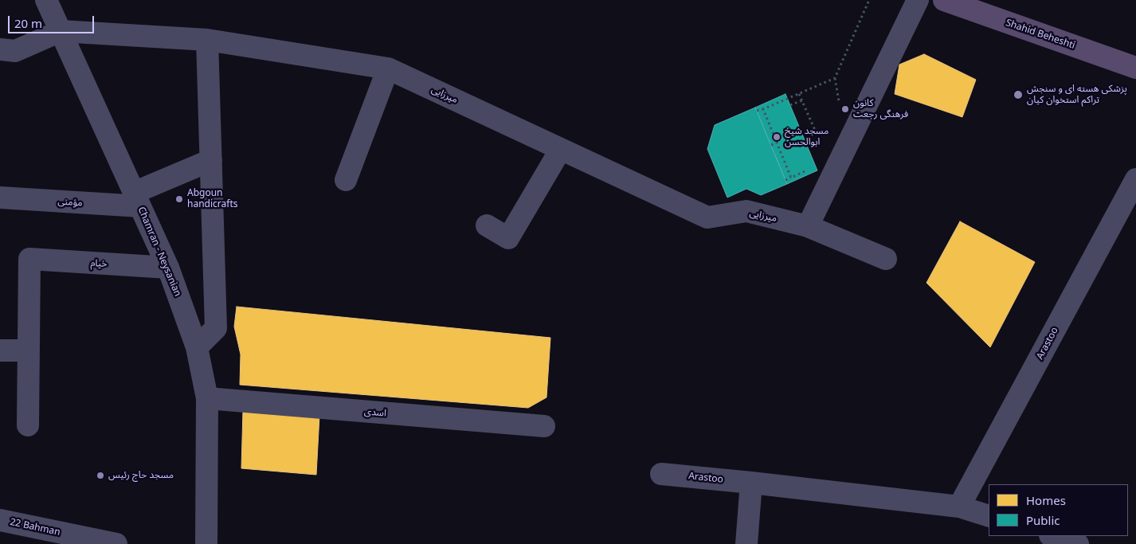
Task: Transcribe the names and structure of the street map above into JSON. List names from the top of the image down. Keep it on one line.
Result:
{"streets":{"main road":["Shahid Beheshti"],"street":["میرزایی","مؤمنی","Chamran - Neysanian","خیام","Arastoo","اسدی","22 Bahman"]},"crossings":[["میرزایی","Chamran - Neysanian"],["مؤمنی","Chamran - Neysanian"],["Chamran - Neysanian","خیام"],["Chamran - Neysanian","اسدی"]],"places":["پزشکی هسته ای و سنجش تراکم استخوان کیان","کانون فرهنگی رجعت","مسجد شیخ ابوالحسن","Abgoun handicrafts","مسجد حاج رئیس"],"legend":["Homes","Public"],"scale_bar":"20 m"}
